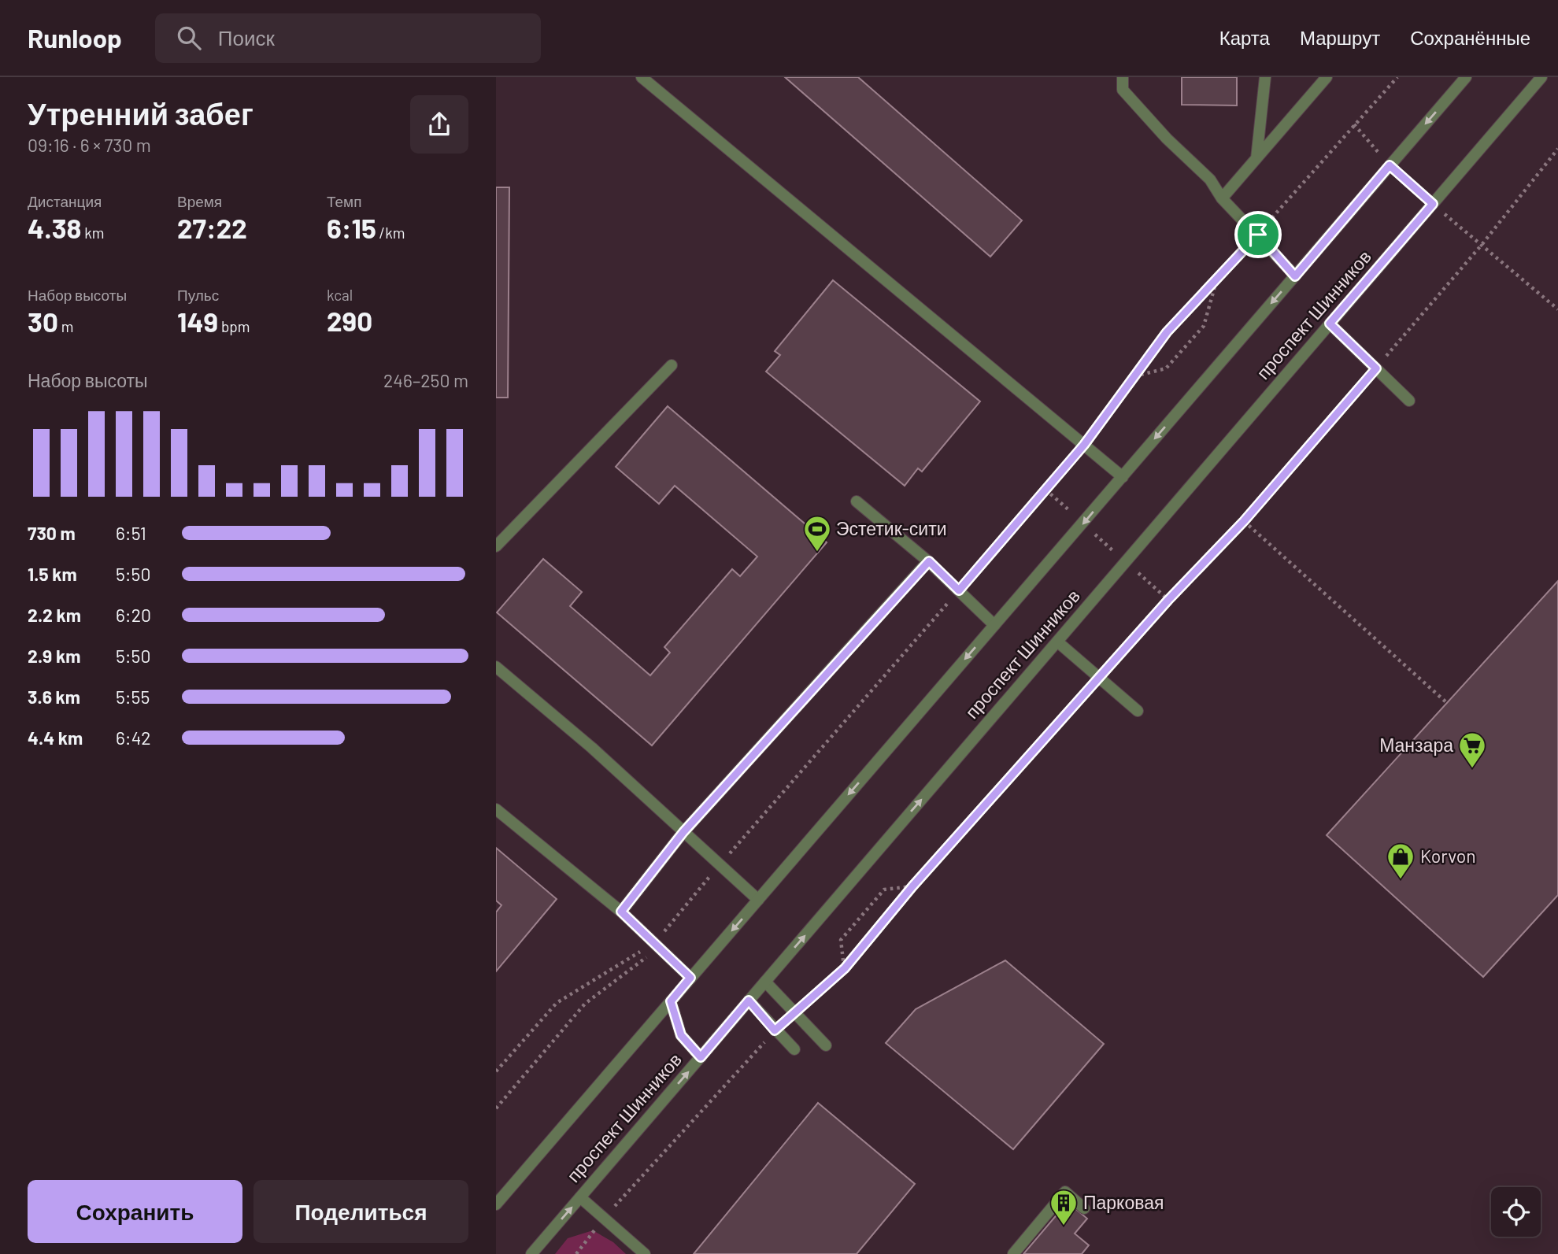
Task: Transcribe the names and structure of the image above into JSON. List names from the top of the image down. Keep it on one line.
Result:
{"streets":{"street":["проспект Шинников"]},"places":{"sports":["Эстетик-сити"],"supermarket":["Манзара"],"shop":["Korvon"],"building":["Парковая"]},"page":{"header":"Runloop","search":"Поиск","nav":["Карта","Маршрут","Сохранённые"],"heading":["Утренний забег","09:16 · 6 × 730 m"],"stats":[["Дистанция","4.38 km"],["Время","27:22"],["Темп","6:15 /km"],["Набор высоты","30 m"],["Пульс","149 bpm"],["kcal","290"]],"chart":["Набор высоты","246–250 m"],"list":[{"name":"730 m","note":"6:51"},{"name":"1.5 km","note":"5:50"},{"name":"2.2 km","note":"6:20"},{"name":"2.9 km","note":"5:50"},{"name":"3.6 km","note":"5:55"},{"name":"4.4 km","note":"6:42"}],"buttons":["Сохранить","Поделиться"]}}
